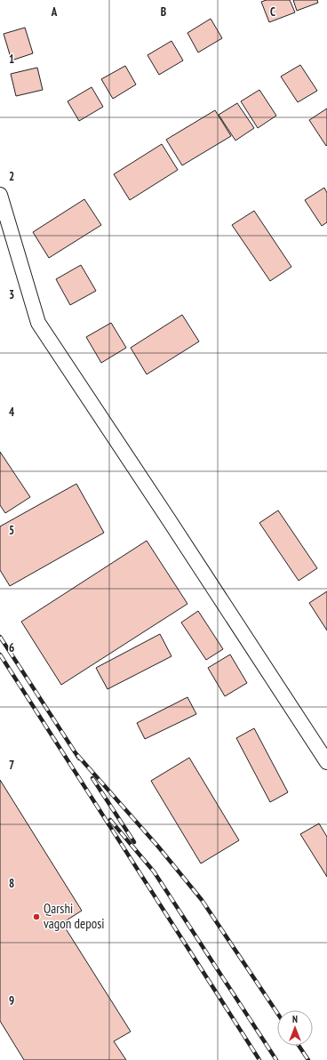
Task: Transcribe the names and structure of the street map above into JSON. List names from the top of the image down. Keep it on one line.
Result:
{"places":["Qarshi vagon deposi"],"north":"top","grid":{"columns":["A","B","C"],"rows":["1","2","3","4","5","6","7","8","9"]}}
